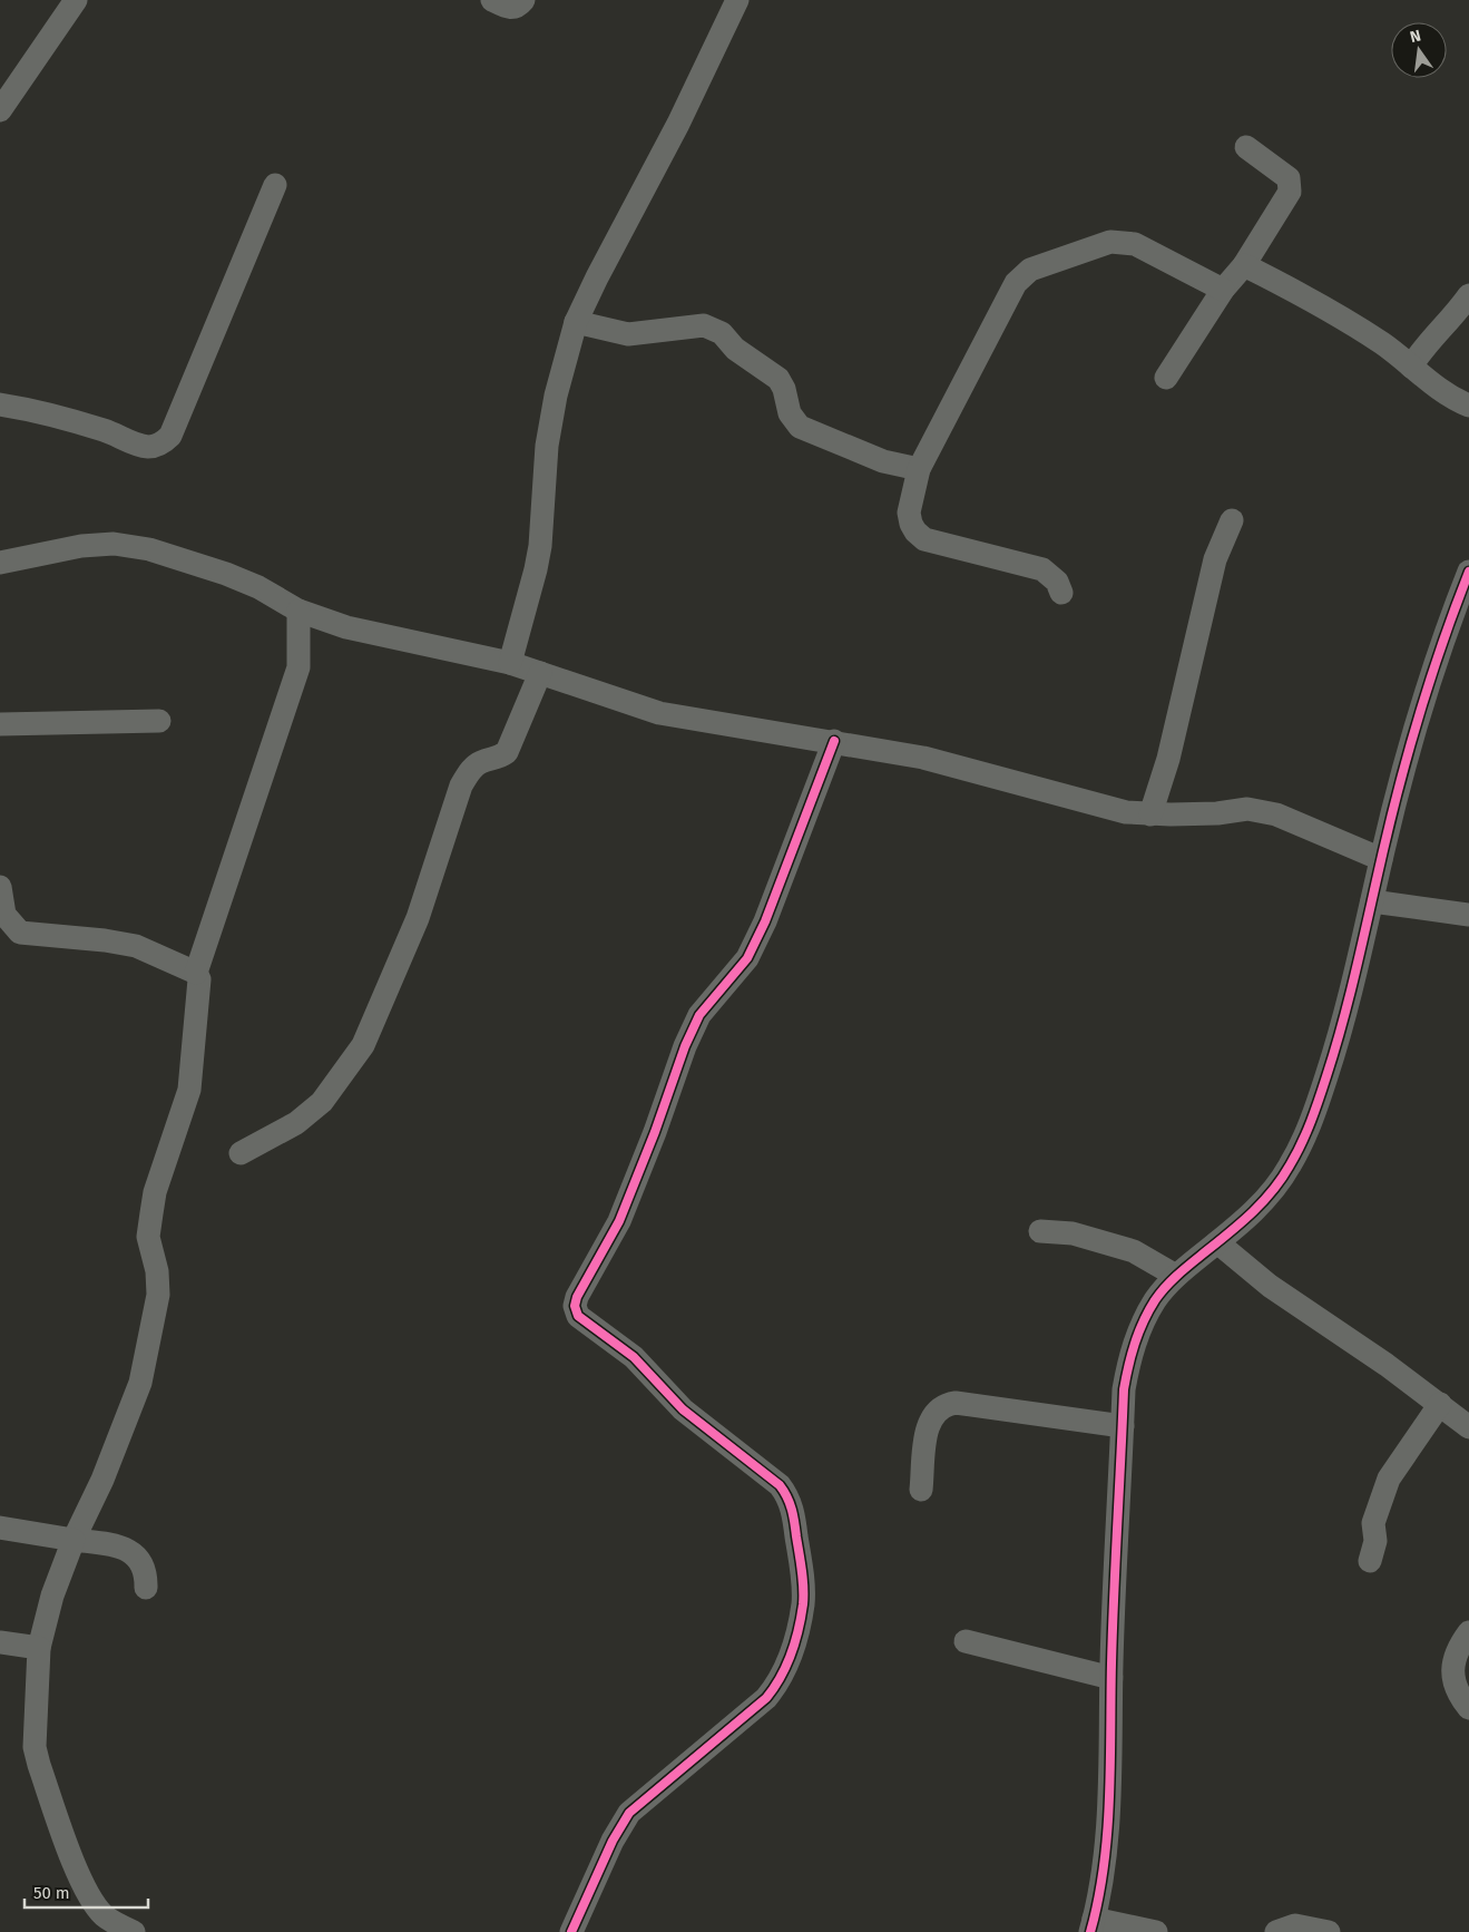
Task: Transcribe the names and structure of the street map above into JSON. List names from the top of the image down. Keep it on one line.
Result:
{"scale_bar":"50 m","north":"top"}
